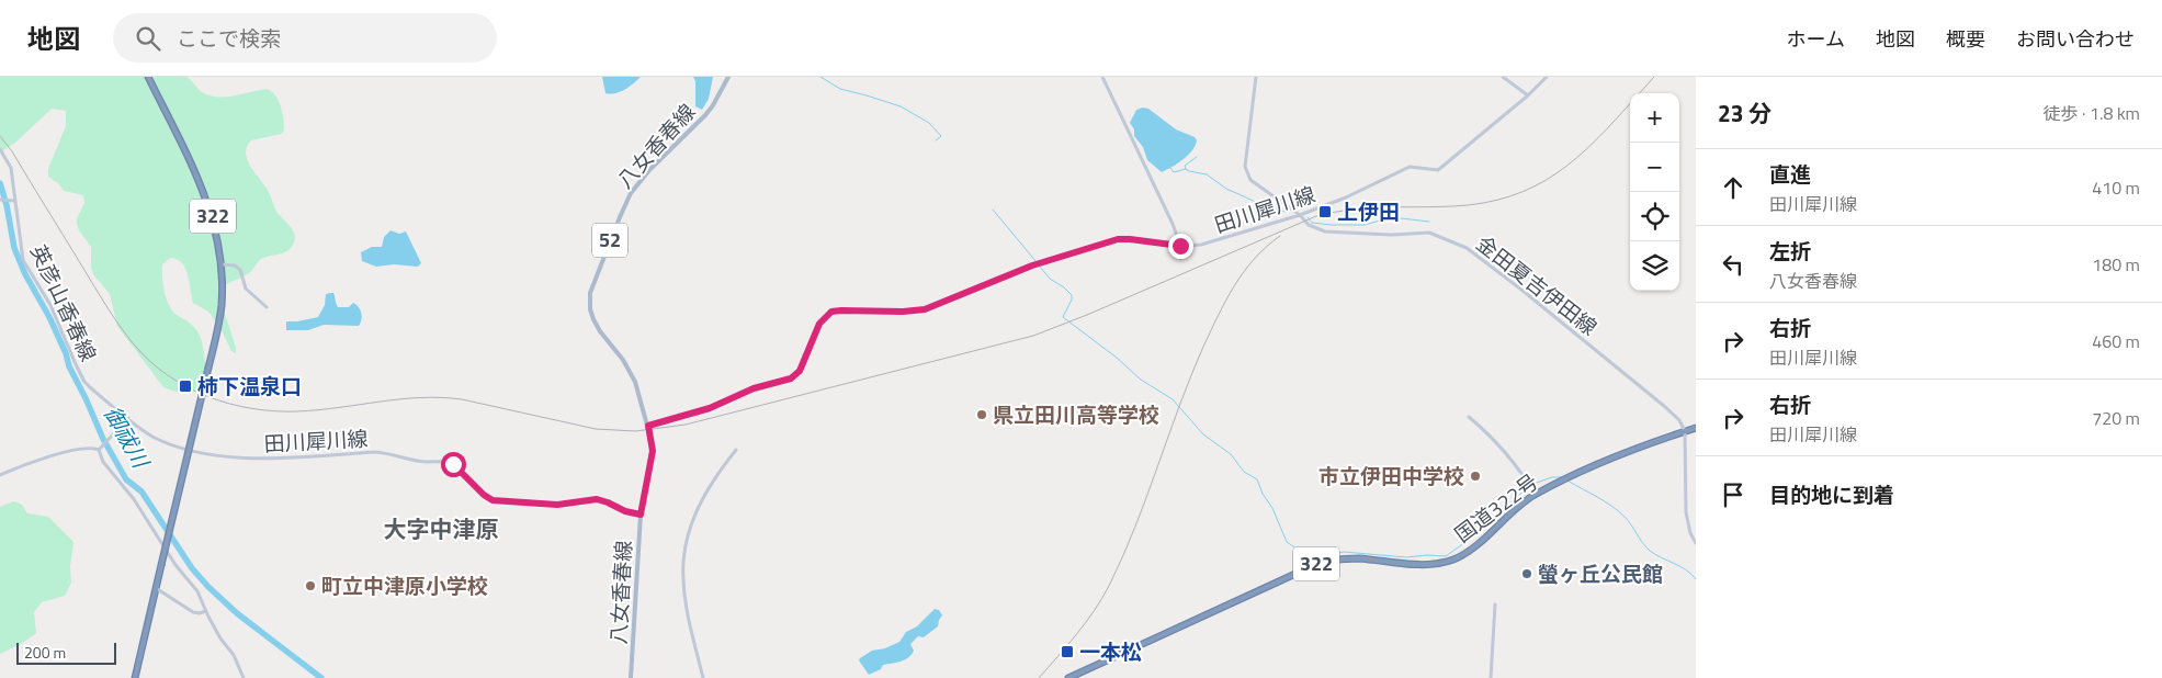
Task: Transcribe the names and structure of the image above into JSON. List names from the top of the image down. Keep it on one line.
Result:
{"streets":{"highway":["322","国道322号"],"main road":["八女香春線","田川犀川線","52","金田夏吉伊田線","英彦山香春線"]},"crossings":[["八女香春線","田川犀川線"],["田川犀川線","金田夏吉伊田線"],["田川犀川線","英彦山香春線"],["金田夏吉伊田線","国道322号"]],"districts":["大字中津原"],"water":["御祓川"],"places":{"transit":["上伊田","柿下温泉口","一本松"],"other":["県立田川高等学校","市立伊田中学校","螢ヶ丘公民館","町立中津原小学校"]},"scale_bar":"200 m","page":{"header":"地図","search":"ここで検索","nav":["ホーム","地図","概要","お問い合わせ"],"heading":["23 分","徒歩 · 1.8 km"],"map_buttons":["+","−"],"list":[["直進","田川犀川線","410 m"],["左折","八女香春線","180 m"],["右折","田川犀川線","460 m"],["右折","田川犀川線","720 m"],"目的地に到着"],"scale":"200 m"}}
